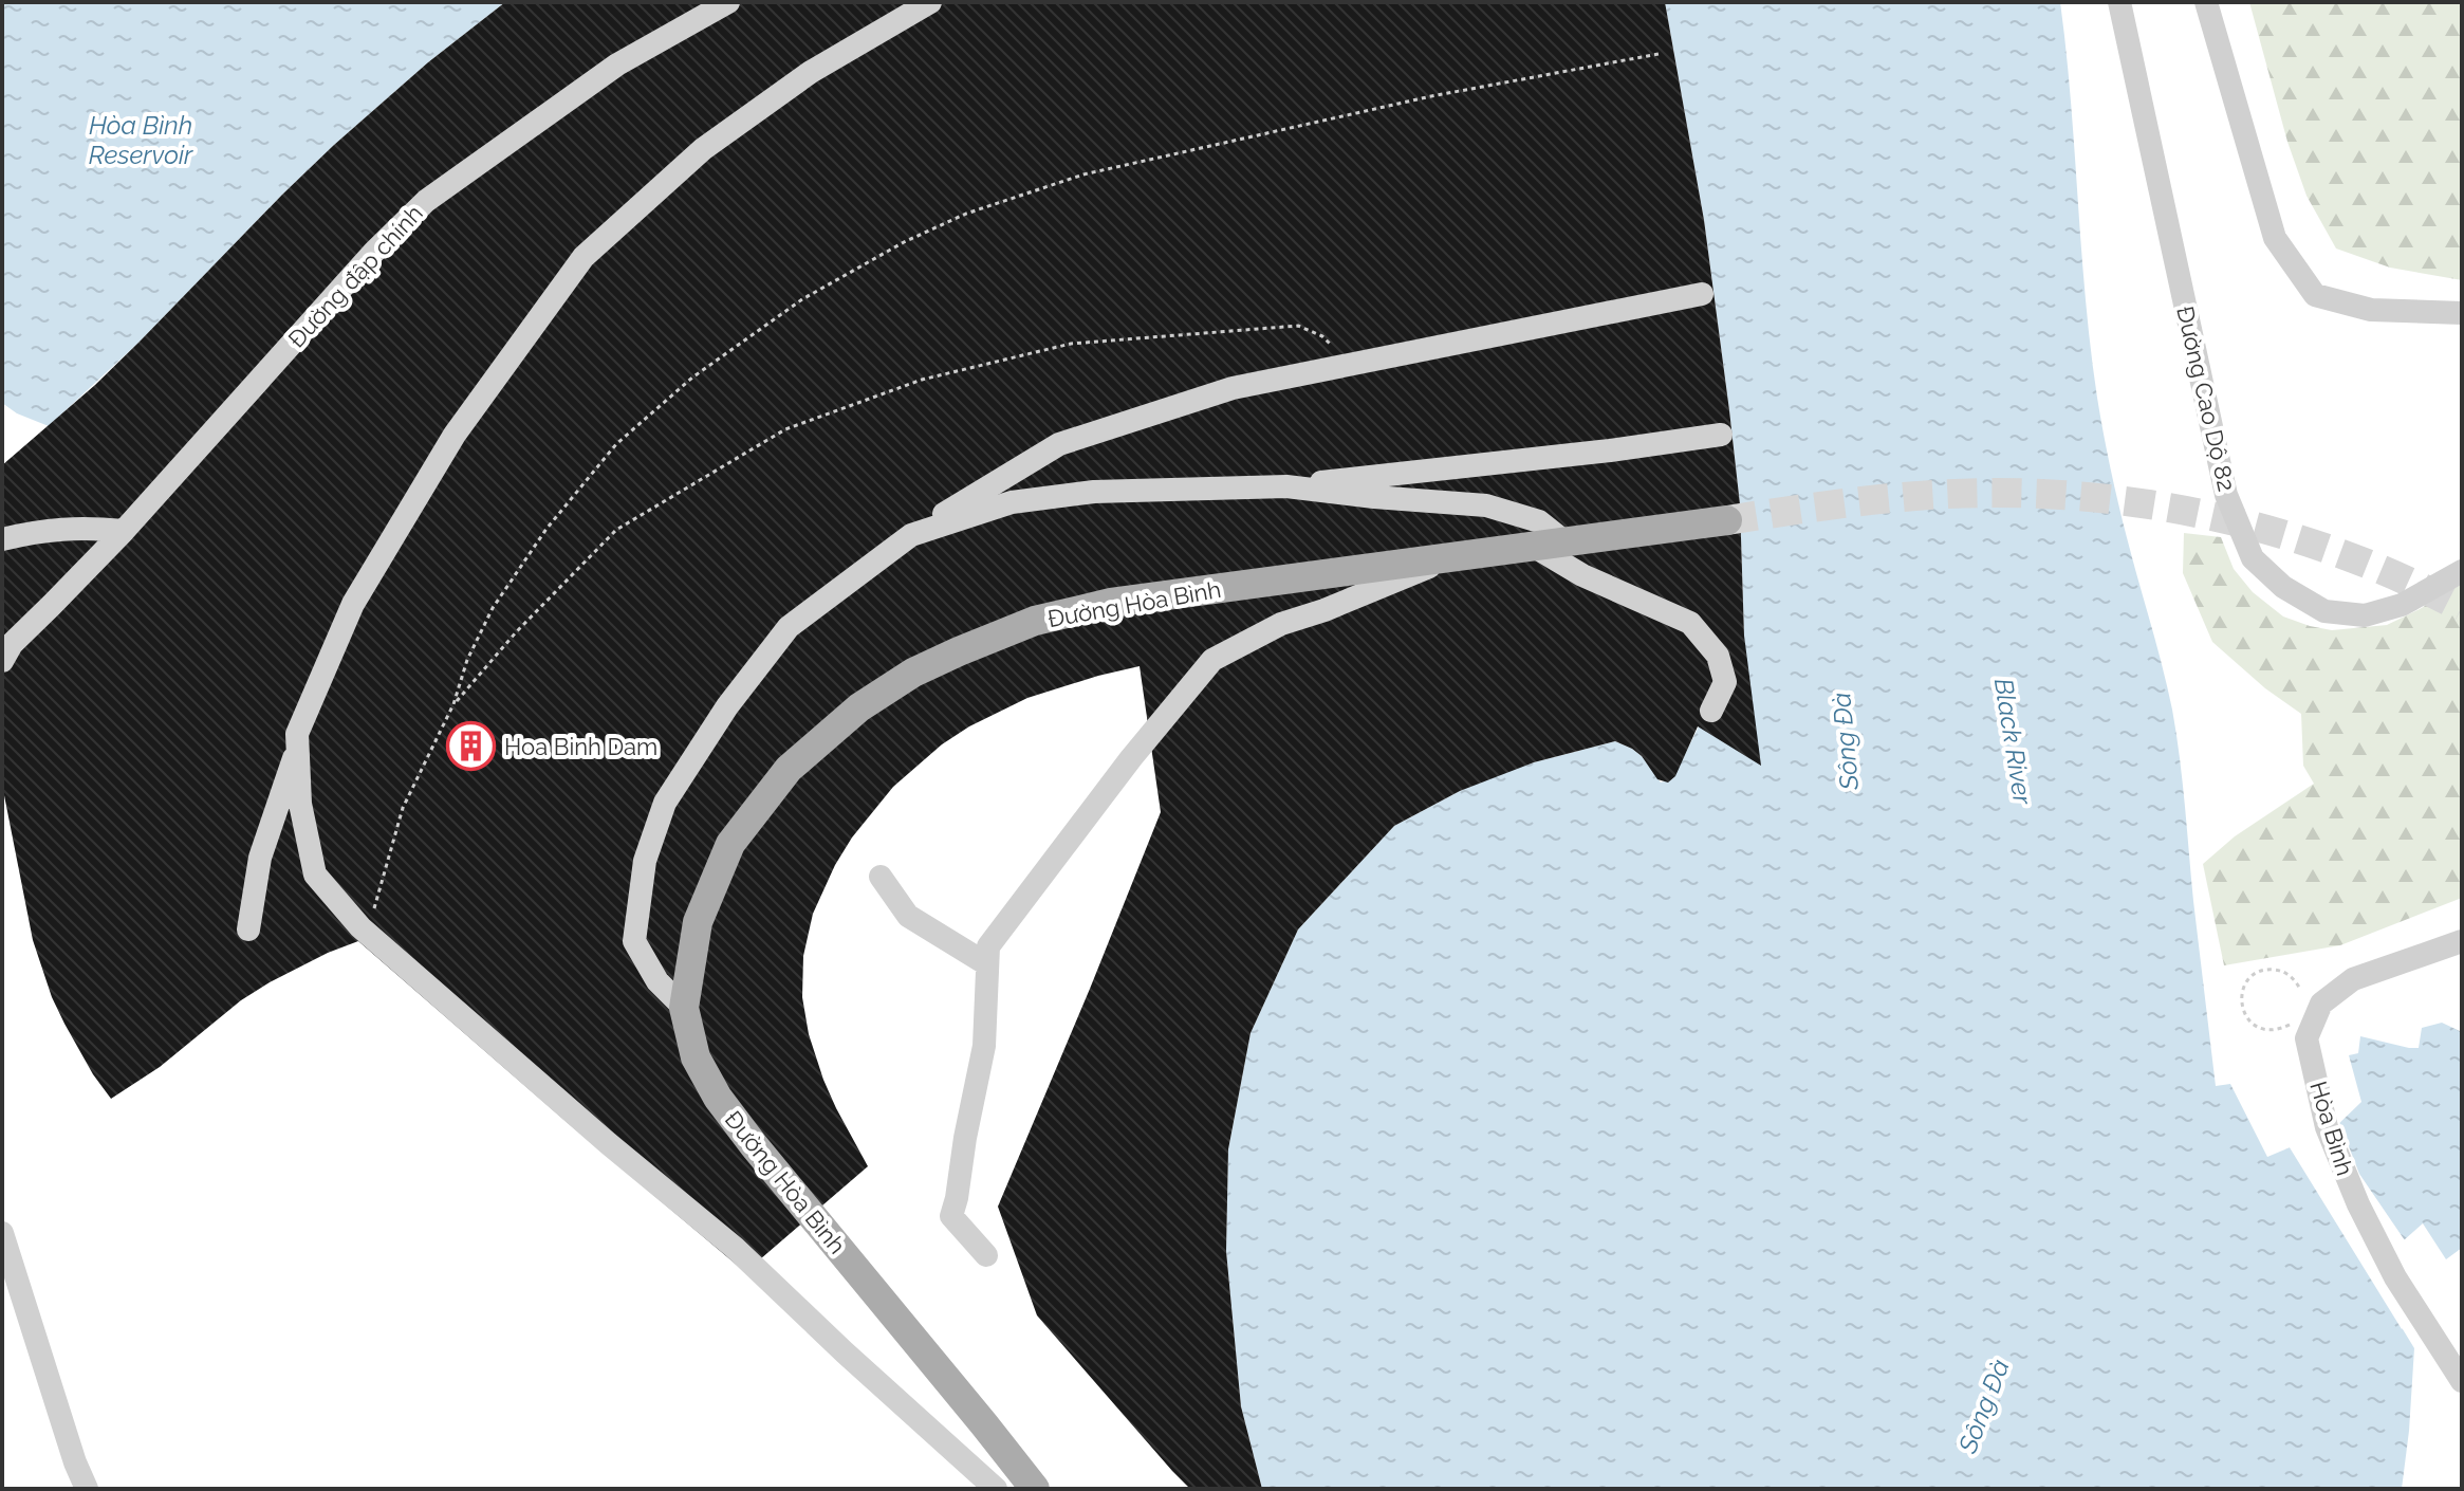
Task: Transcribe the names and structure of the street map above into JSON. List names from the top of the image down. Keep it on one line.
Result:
{"streets":{"main road":["Đường Hòa Bình"],"street":["Đường đập chính","Đường Cao Dộ 82","Hòa Bình"]},"water":["Hòa Bình Reservoir","Sông Đà","Black River"],"places":{"building":["Hoa Binh Dam"]}}
